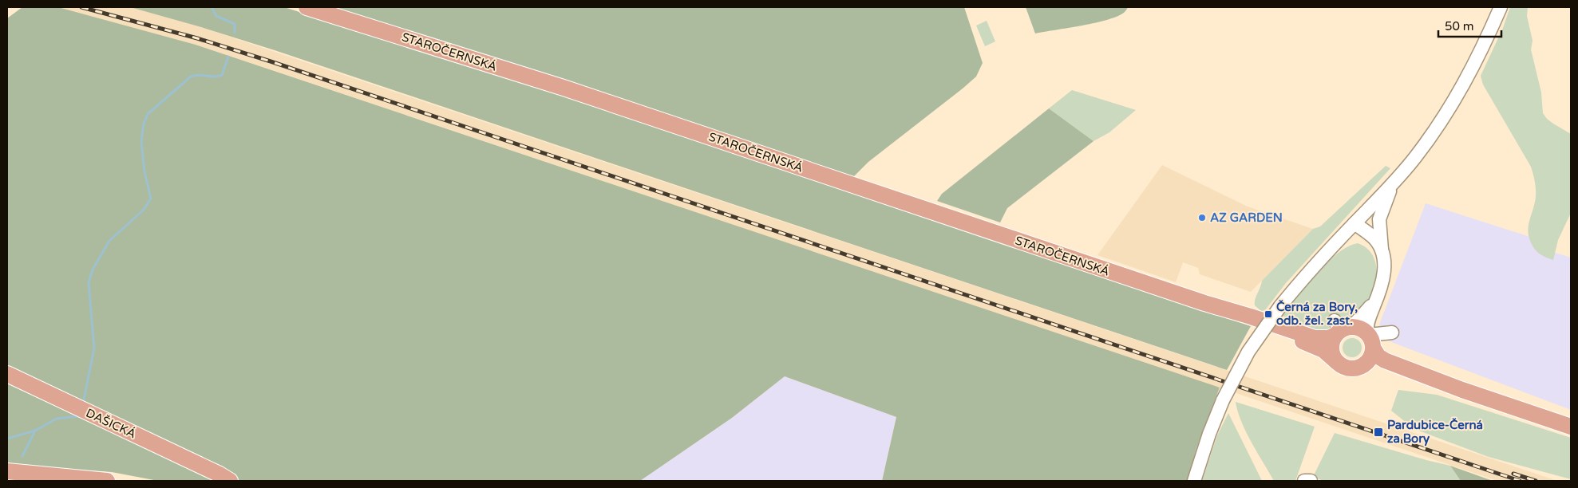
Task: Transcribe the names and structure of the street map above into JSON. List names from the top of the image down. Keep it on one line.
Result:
{"streets":{"main road":["STAROČERNSKÁ","DAŠICKÁ"]},"places":{"other":["AZ GARDEN"],"transit":["Černá za Bory, odb. žel. zast.","Pardubice-Černá za Bory"]},"scale_bar":"50 m"}
